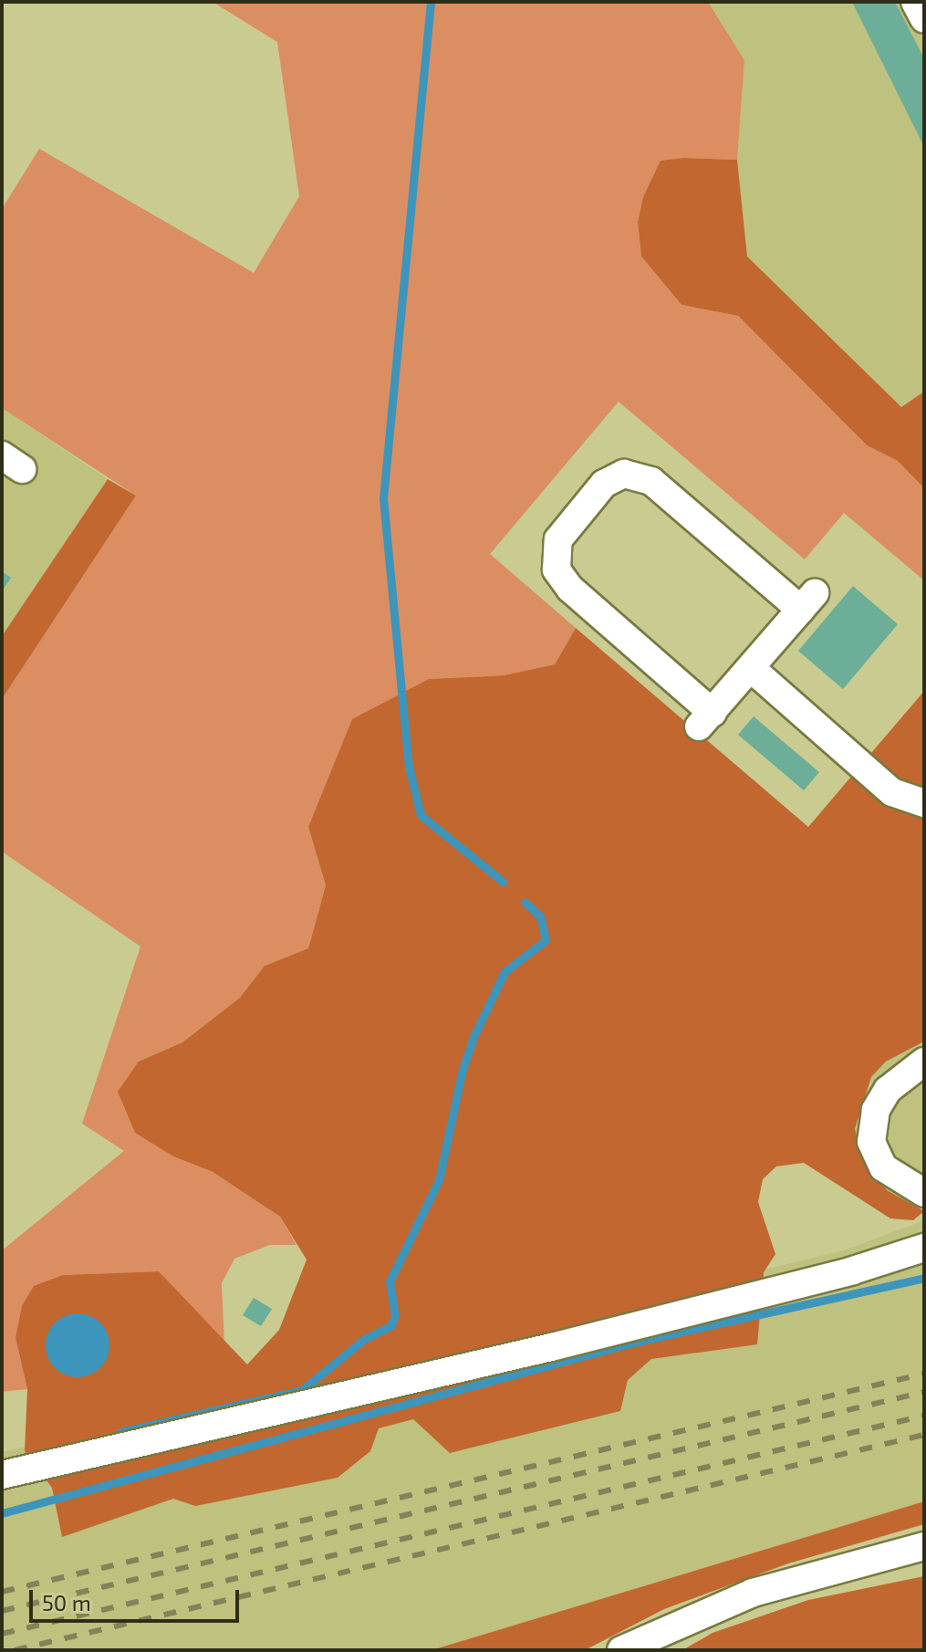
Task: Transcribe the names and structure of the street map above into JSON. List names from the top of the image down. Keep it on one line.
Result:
{"scale_bar":"50 m"}
